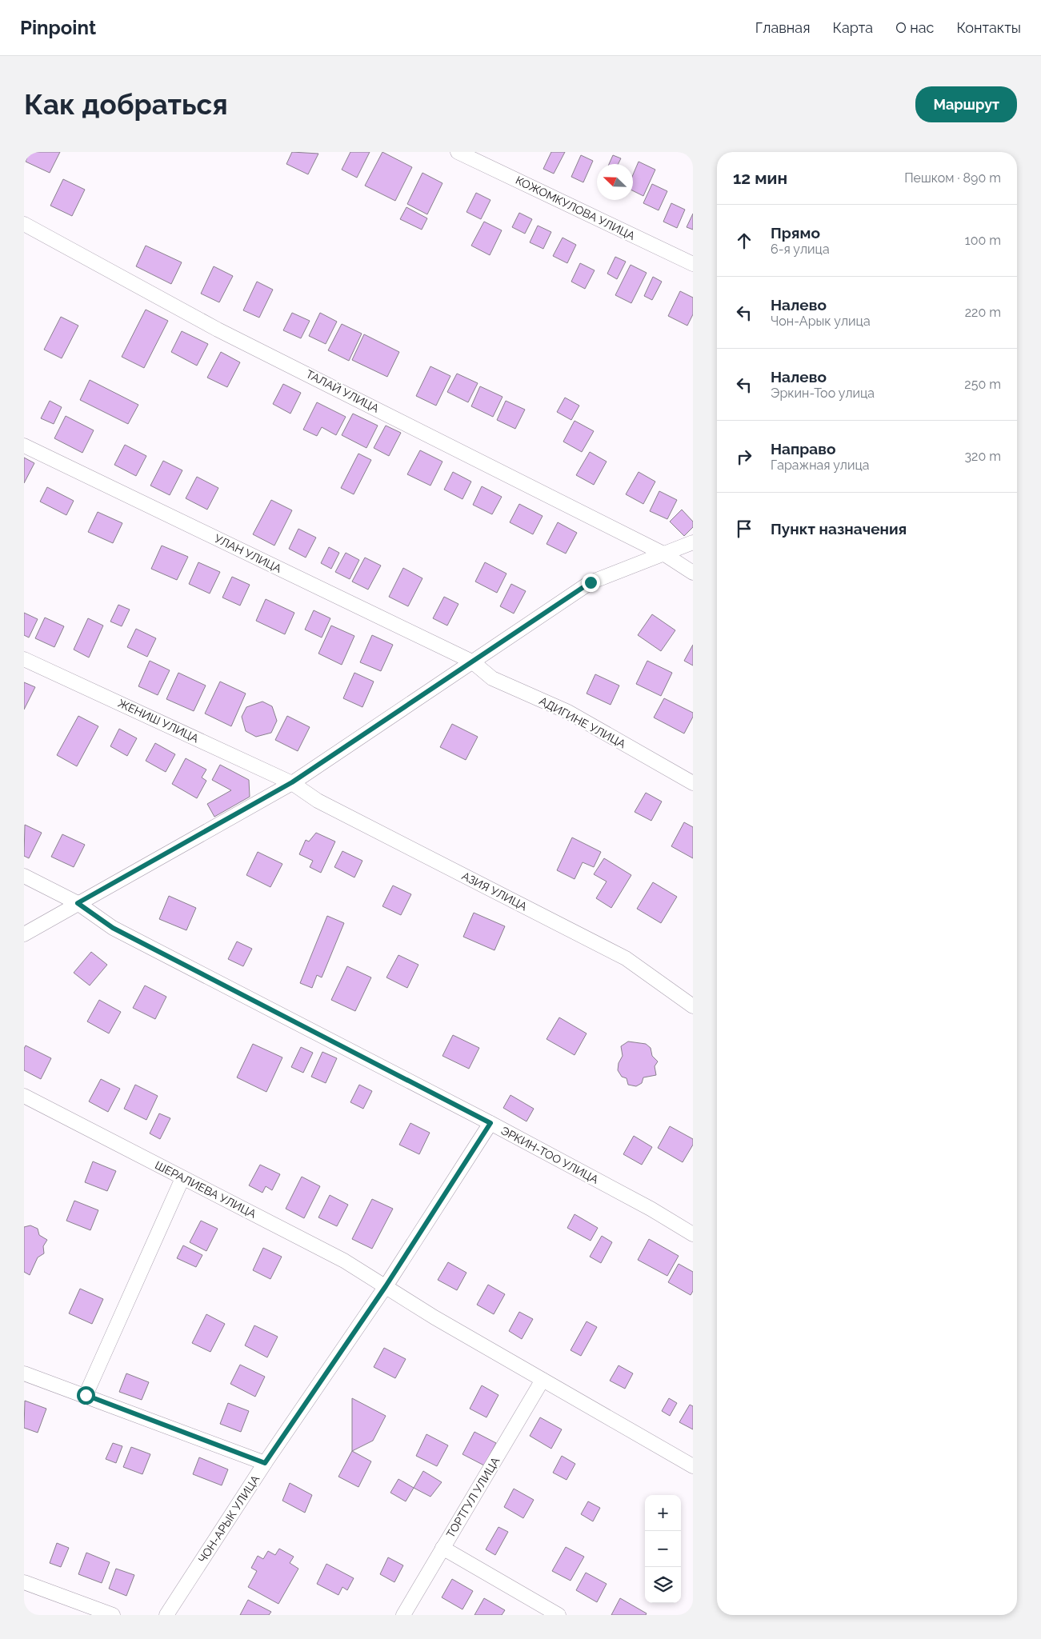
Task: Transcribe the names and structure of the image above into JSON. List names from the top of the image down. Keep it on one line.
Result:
{"streets":{"street":["КОЖОМКУЛОВА УЛИЦА","ТАЛАЙ УЛИЦА","УЛАН УЛИЦА","ЖЕНИШ УЛИЦА","АДИГИНЕ УЛИЦА","АЗИЯ УЛИЦА","ЭРКИН-ТОО УЛИЦА","ШЕРАЛИЕВА УЛИЦА","ТОРТГУЛ УЛИЦА","ЧОН-АРЫК УЛИЦА"]},"crossings":[["УЛАН УЛИЦА","АДИГИНЕ УЛИЦА"],["ЖЕНИШ УЛИЦА","АЗИЯ УЛИЦА"],["ЭРКИН-ТОО УЛИЦА","ЧОН-АРЫК УЛИЦА"],["ШЕРАЛИЕВА УЛИЦА","ТОРТГУЛ УЛИЦА"],["ШЕРАЛИЕВА УЛИЦА","ЧОН-АРЫК УЛИЦА"]],"north":"top left","page":{"header":"Pinpoint","nav":["Главная","Карта","О нас","Контакты"],"buttons":"Маршрут","title":"Как добраться","heading":["12 мин","Пешком · 890 m"],"list":[["Прямо","6-я улица","100 m"],["Налево","Чон-Арык улица","220 m"],["Налево","Эркин-Тоо улица","250 m"],["Направо","Гаражная улица","320 m"],"Пункт назначения"],"map_buttons":["+","−"]}}
